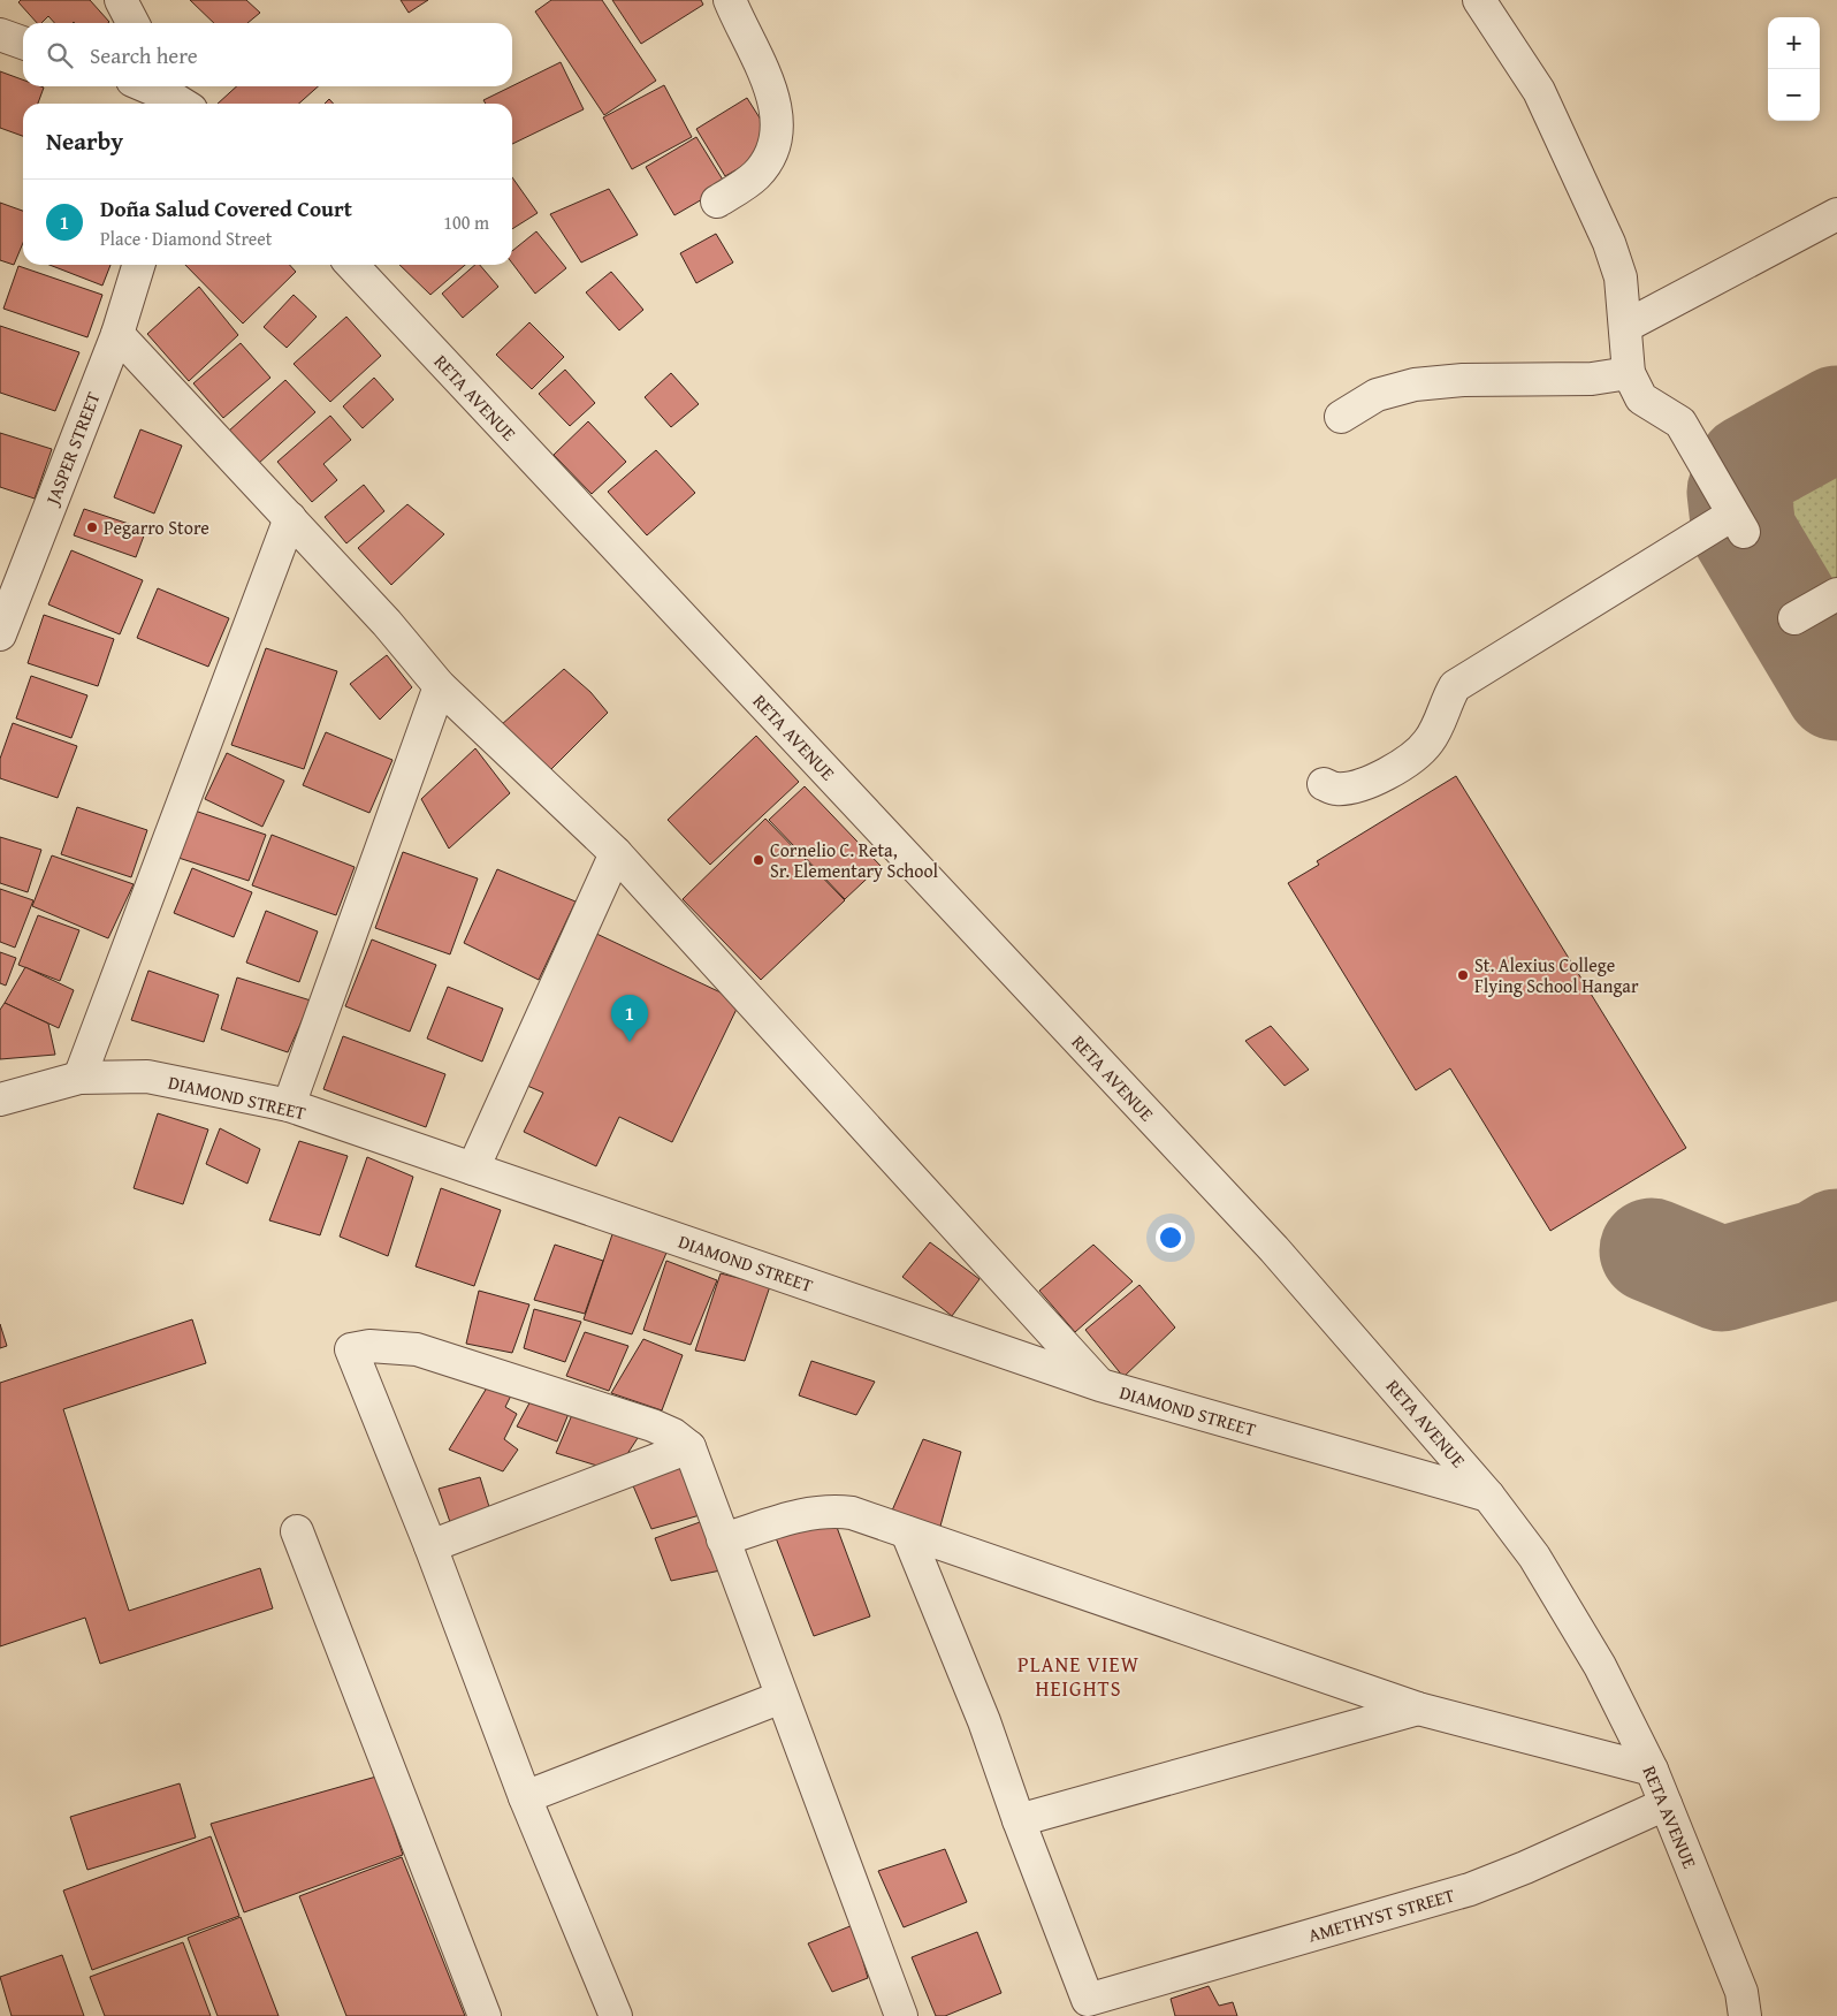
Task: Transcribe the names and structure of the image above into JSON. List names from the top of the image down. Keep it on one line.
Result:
{"streets":{"street":["RETA AVENUE","JASPER STREET","DIAMOND STREET","AMETHYST STREET"]},"crossings":[["RETA AVENUE","DIAMOND STREET"],["RETA AVENUE","AMETHYST STREET"]],"districts":["PLANE VIEW HEIGHTS"],"places":["Pegarro Store","Cornelio C. Reta, Sr. Elementary School","St. Alexius College Flying School Hangar"],"page":{"map_buttons":["+","−"],"search":"Search here","heading":"Nearby","list":[{"mark":"1","name":"Doña Salud Covered Court","note":"Place · Diamond Street","value":"100 m"}],"pins":"1"}}
